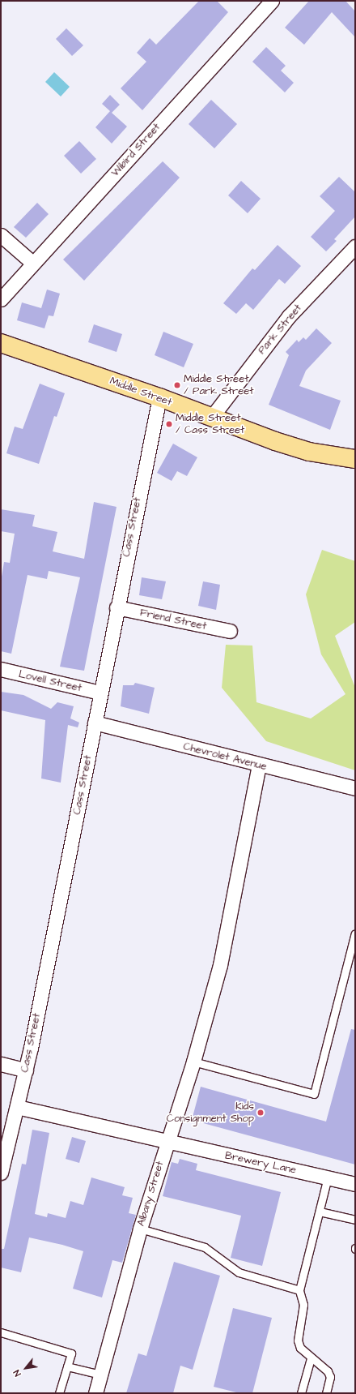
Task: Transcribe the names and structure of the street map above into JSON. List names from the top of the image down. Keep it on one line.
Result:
{"streets":{"main road":["Middle Street"],"street":["Wibird Street","Park Street","Cass Street","Friend Street","Lovell Street","Chevrolet Avenue","Brewery Lane","Albany Street"]},"crossings":[["Park Street","Middle Street"],["Middle Street","Cass Street"],["Cass Street","Friend Street"],["Cass Street","Lovell Street"],["Cass Street","Chevrolet Avenue"],["Chevrolet Avenue","Albany Street"],["Brewery Lane","Albany Street"]],"places":["Middle Street / Park Street","Middle Street / Cass Street","Kids Consignment Shop"],"north":"bottom left"}
